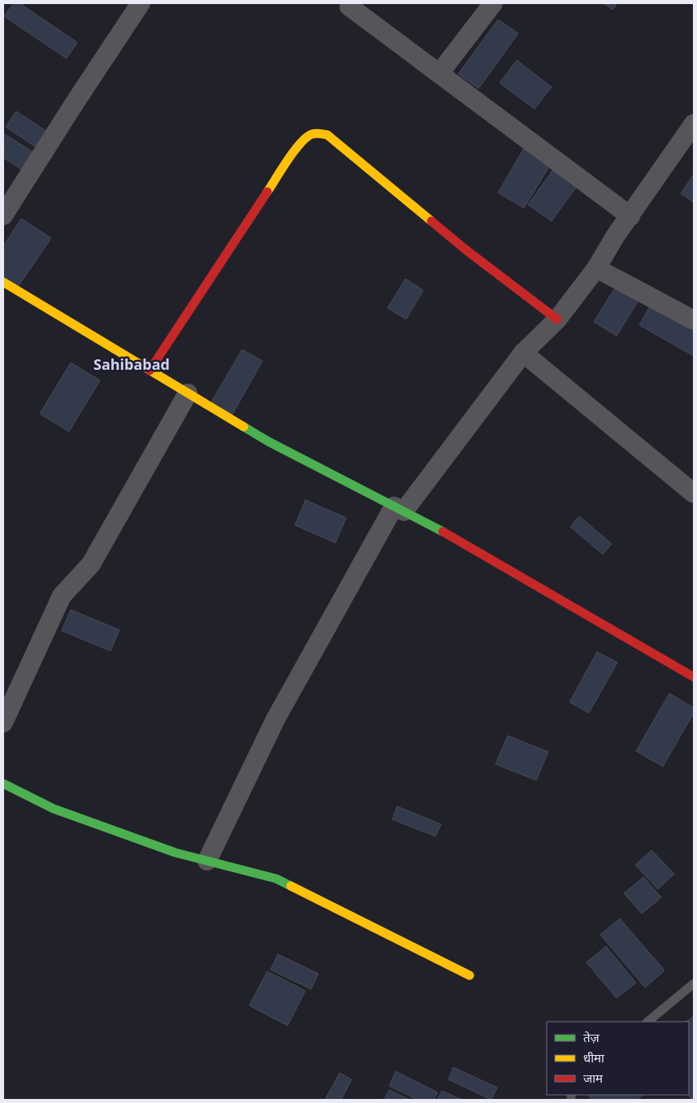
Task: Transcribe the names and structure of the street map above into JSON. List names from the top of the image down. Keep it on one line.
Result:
{"districts":["Sahibabad"],"legend":["तेज़","धीमा","जाम"]}
